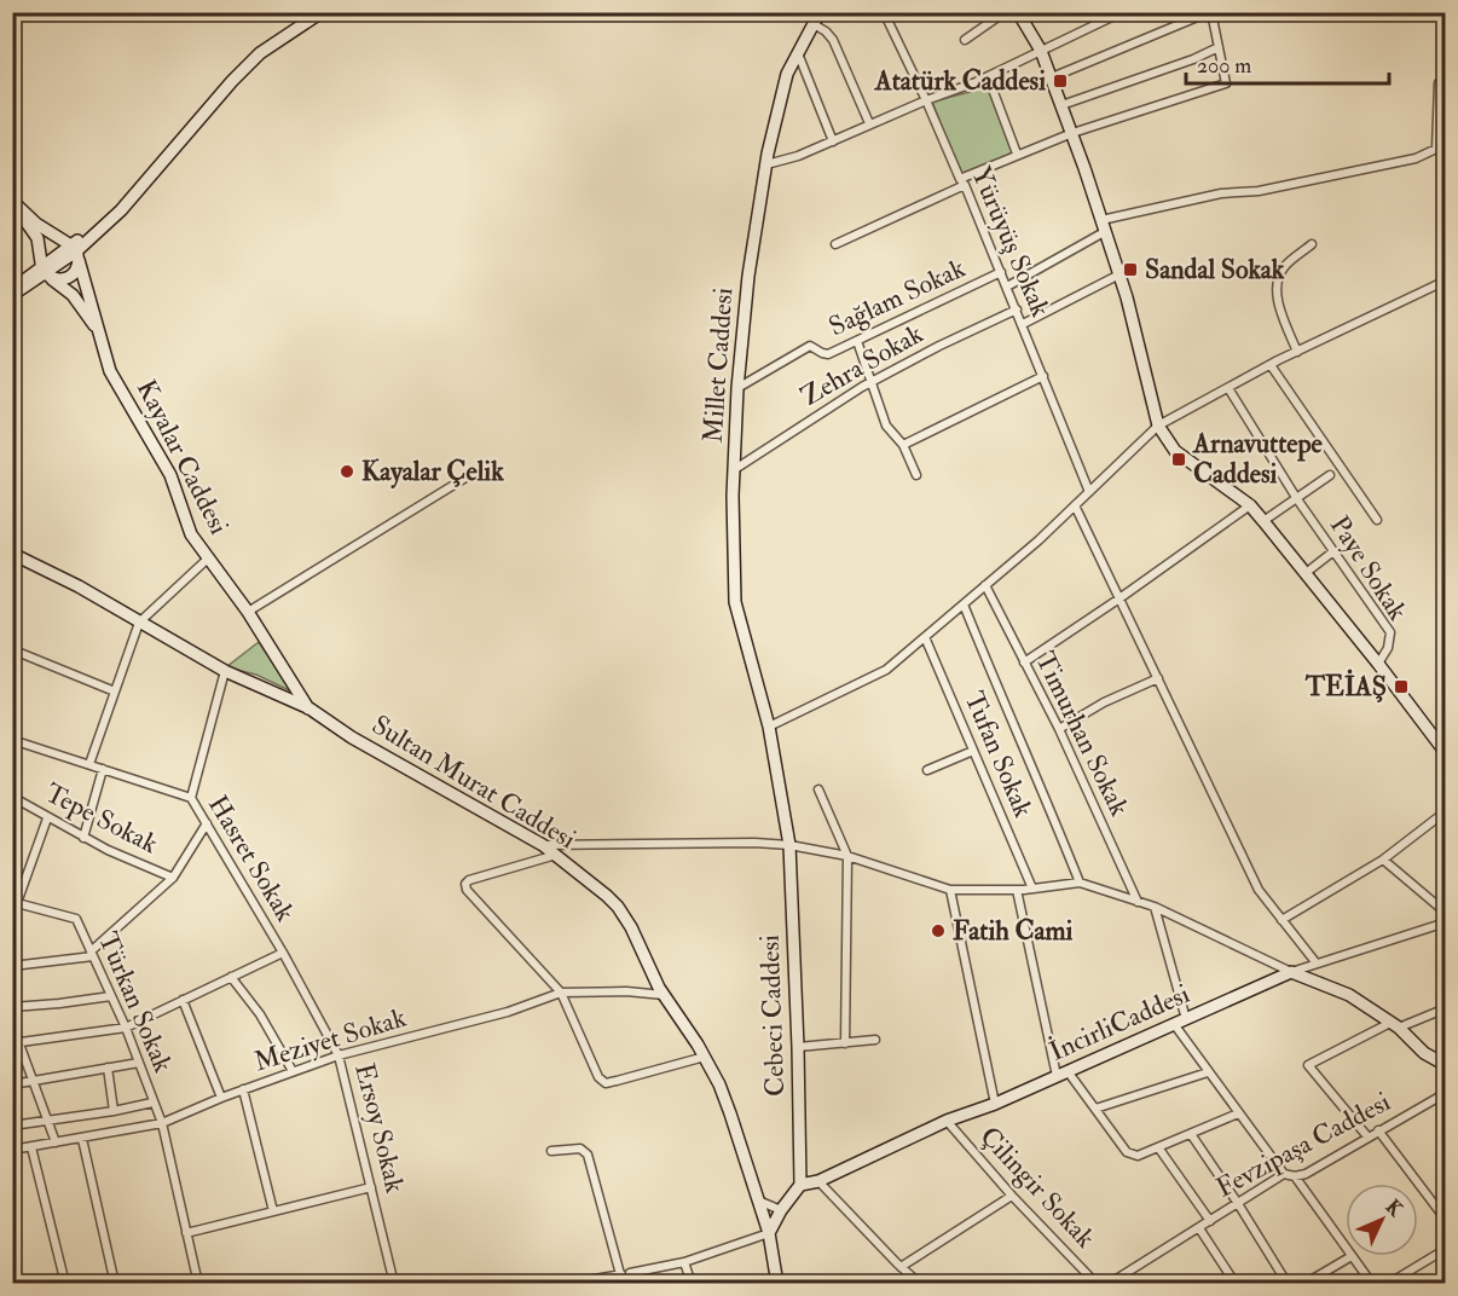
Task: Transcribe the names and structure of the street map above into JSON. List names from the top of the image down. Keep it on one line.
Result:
{"streets":{"street":["Yürüyüş Sokak","Sağlam Sokak","Millet Caddesi","Zehra Sokak","Kayalar Caddesi","Paye Sokak","Timurhan Sokak","Tufan Sokak","Sultan Murat Caddesi","Tepe Sokak","Hasret Sokak","Türkan Sokak","Cebeci Caddesi","İncirliCaddesi","Meziyet Sokak","Ersoy Sokak","Fevzipaşa Caddesi","Çilingir Sokak"]},"crossings":[["Yürüyüş Sokak","Sağlam Sokak"],["Yürüyüş Sokak","Zehra Sokak"],["Sağlam Sokak","Millet Caddesi"],["Millet Caddesi","Zehra Sokak"],["Millet Caddesi","Cebeci Caddesi"],["Kayalar Caddesi","Sultan Murat Caddesi"],["Sultan Murat Caddesi","Meziyet Sokak"],["Tepe Sokak","Türkan Sokak"],["Hasret Sokak","Ersoy Sokak"],["Türkan Sokak","Meziyet Sokak"],["Cebeci Caddesi","İncirliCaddesi"],["İncirliCaddesi","Çilingir Sokak"],["Meziyet Sokak","Ersoy Sokak"]],"places":{"transit":["Atatürk Caddesi","Sandal Sokak","Arnavuttepe Caddesi","TEİAŞ"],"other":["Kayalar Çelik","Fatih Cami"]},"scale_bar":"200 m","north":"top right"}
